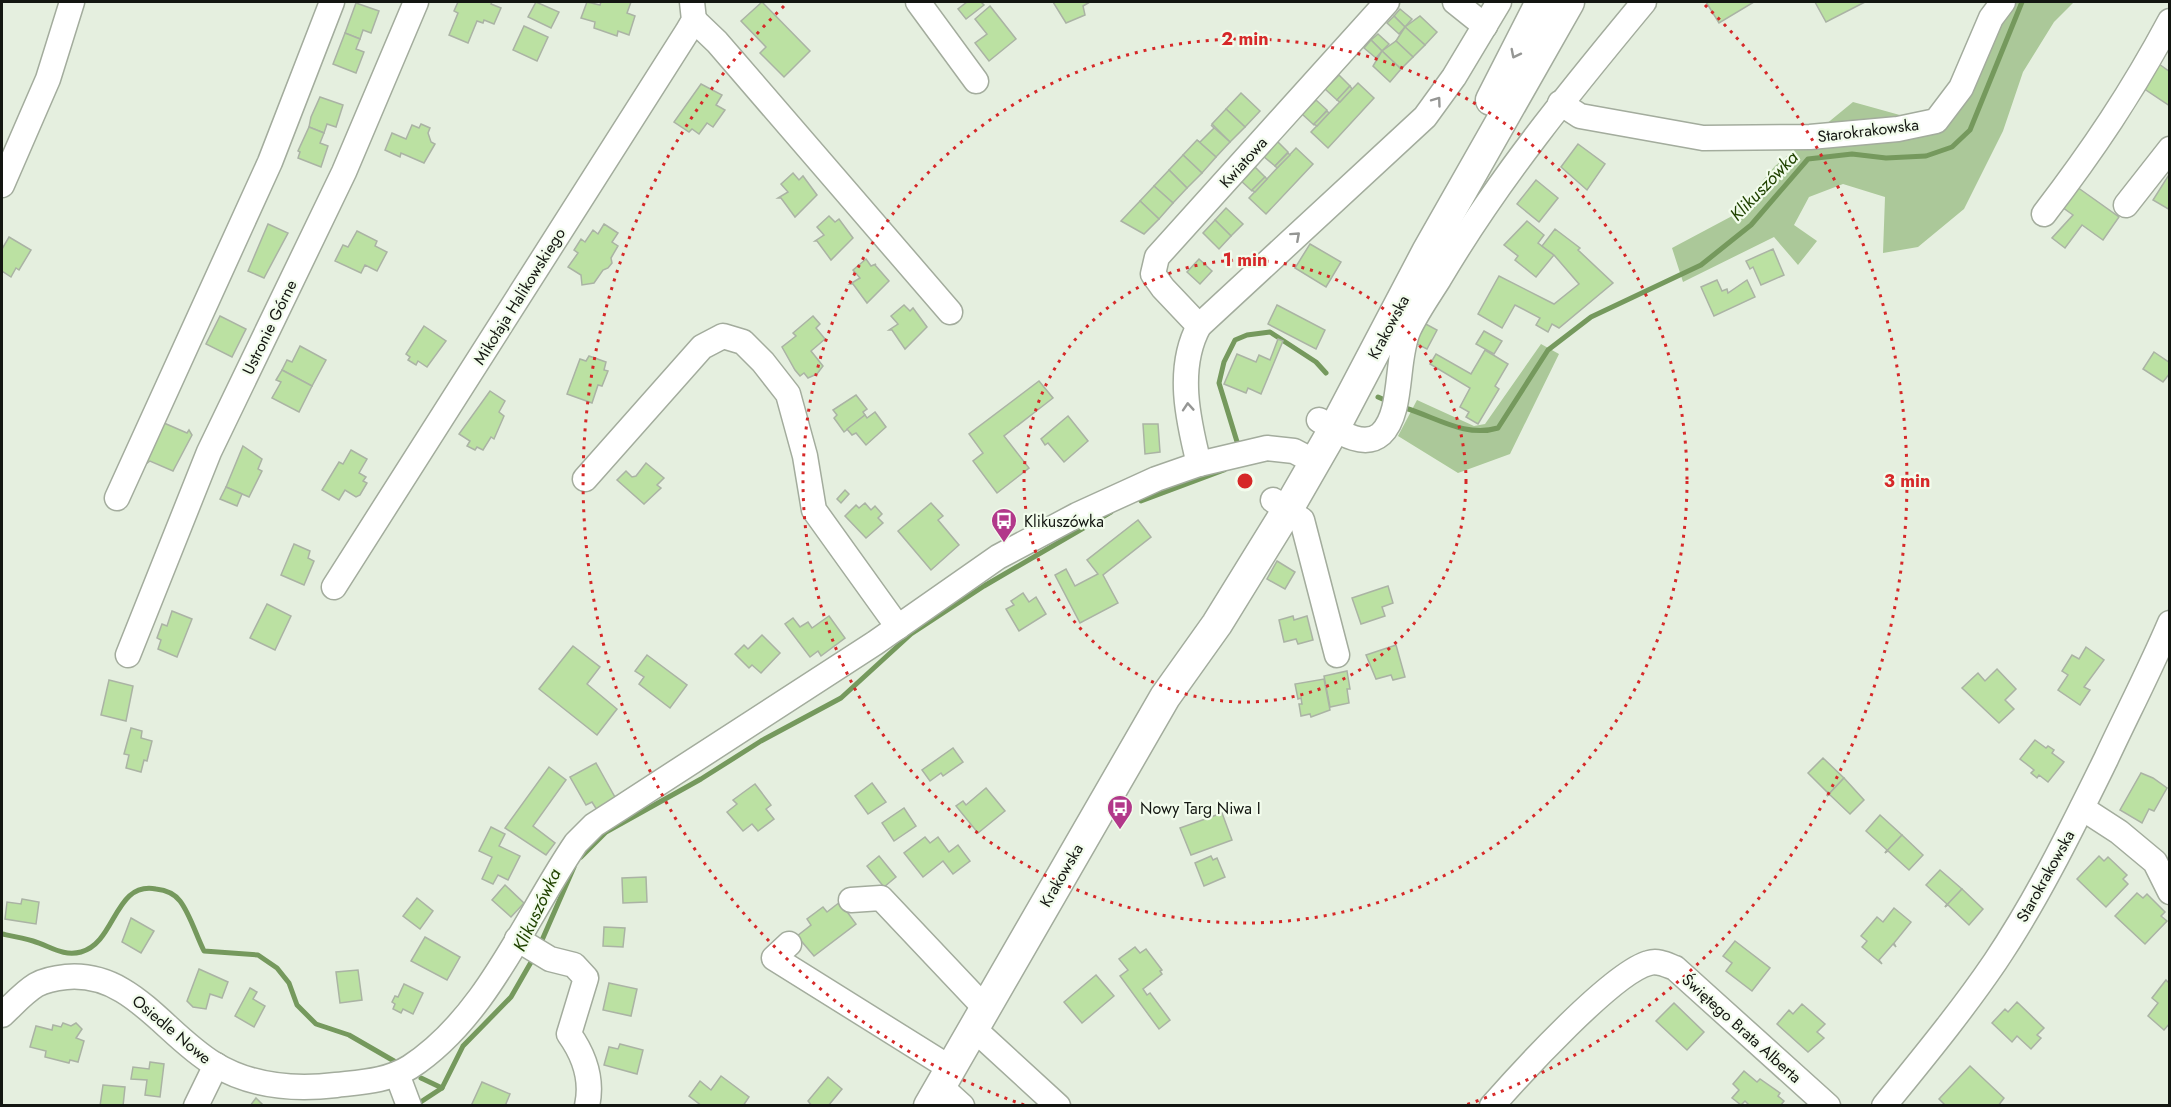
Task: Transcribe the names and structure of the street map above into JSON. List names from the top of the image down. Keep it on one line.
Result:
{"streets":{"main road":["Krakowska"],"street":["Starokrakowska","Kwiatowa","Mikołaja Halikowskiego","Ustronie Górne","Świętego Brata Alberta","Osiedle Nowe"]},"water":["Klikuszówka"],"places":{"bus stop":["Klikuszówka","Nowy Targ Niwa I"]},"rings":["2 min","1 min","3 min"]}
